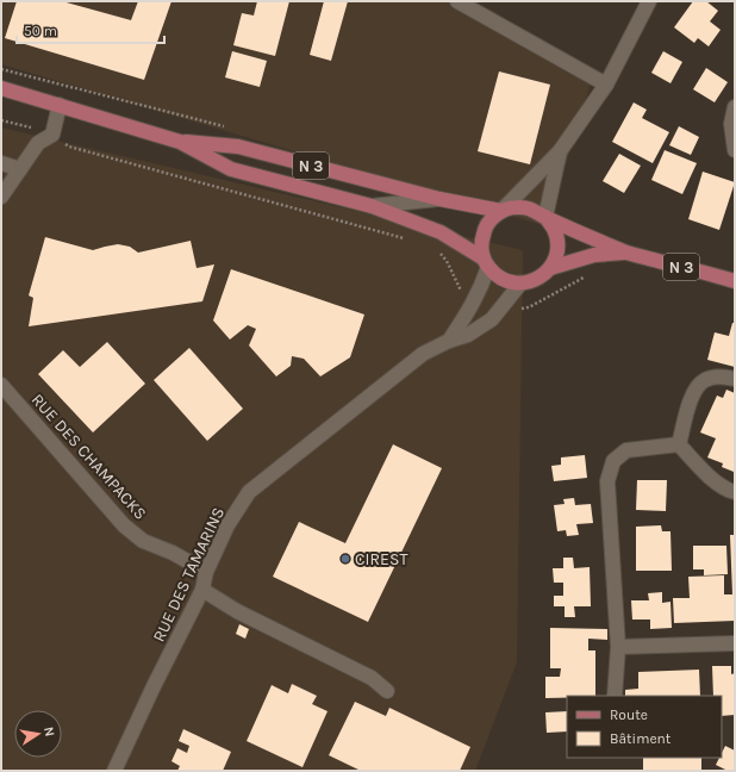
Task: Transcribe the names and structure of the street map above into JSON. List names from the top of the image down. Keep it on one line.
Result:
{"streets":{"main road":["N 3"],"street":["RUE DES CHAMPACKS","RUE DES TAMARINS"]},"crossings":[["N 3","RUE DES TAMARINS"],["RUE DES CHAMPACKS","RUE DES TAMARINS"]],"places":["CIREST"],"legend":["Route","Bâtiment"],"scale_bar":"50 m","north":"right"}
